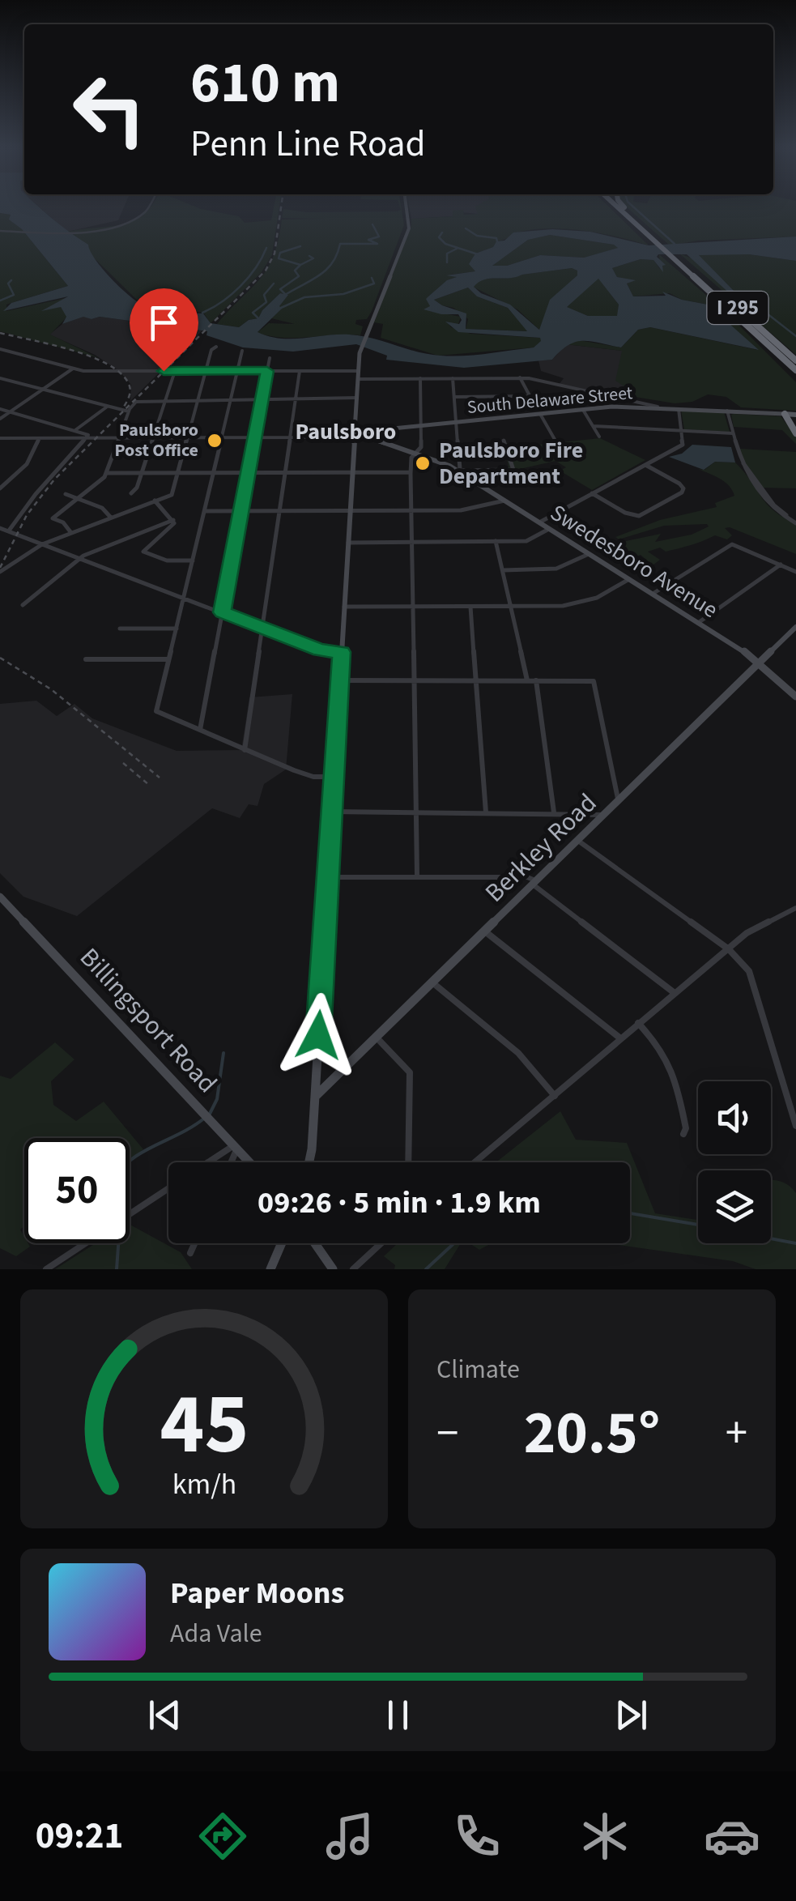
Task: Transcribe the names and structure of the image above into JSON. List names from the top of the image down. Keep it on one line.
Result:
{"streets":{"highway":["I 295"],"main road":["South Delaware Street","Swedesboro Avenue","Berkley Road","Billingsport Road"]},"crossings":[["South Delaware Street","Swedesboro Avenue"],["Swedesboro Avenue","Berkley Road"]],"districts":["Paulsboro"],"places":["Paulsboro Post Office","Paulsboro Fire Department"],"page":{"turn":["610 m","Penn Line Road"],"limit":"50","trip":"09:26 · 5 min · 1.9 km","tile":"Climate","heat":["−","20.5°","+"],"song":["Paper Moons","Ada Vale"],"tabs":"09:21","gauge":["45","km/h"]}}
